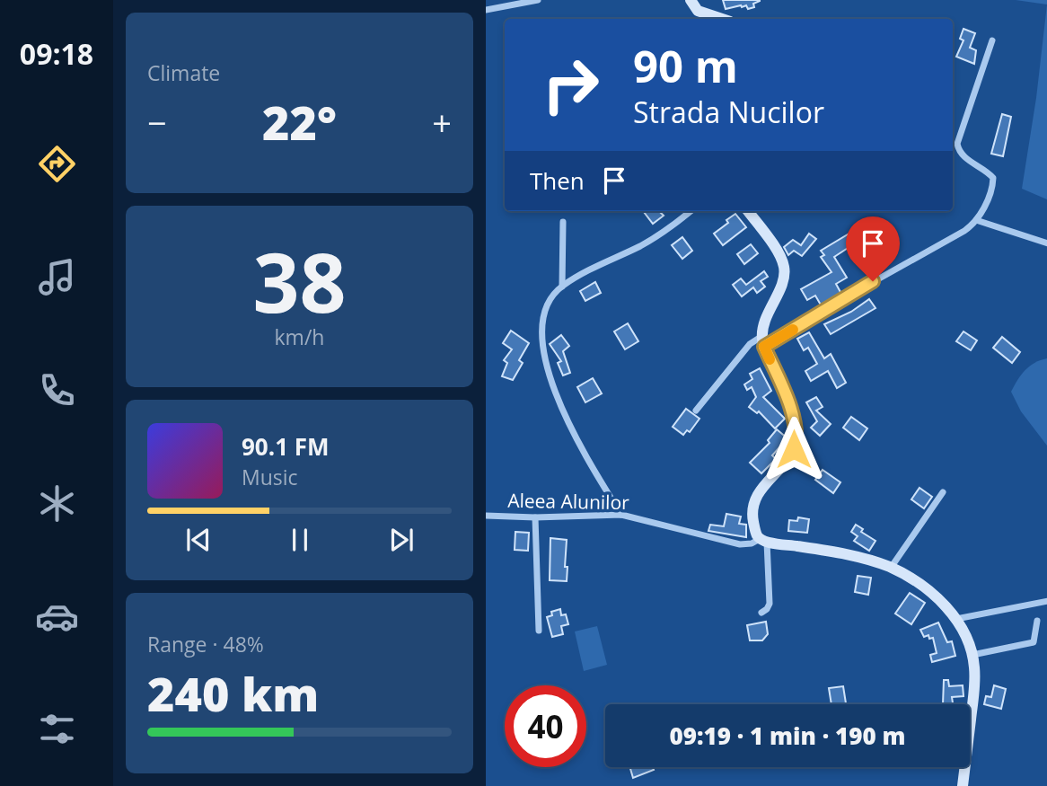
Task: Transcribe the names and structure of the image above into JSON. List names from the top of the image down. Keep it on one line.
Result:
{"streets":{"street":["Aleea Alunilor"]},"page":{"tabs":"09:18","tile":["Climate",["38","km/h"],["Range · 48%","240 km"]],"turn":["90 m","Strada Nucilor"],"heat":["−","22°","+"],"then":"Then","song":["90.1 FM","Music"],"limit":"40","trip":"09:19 · 1 min · 190 m"}}
